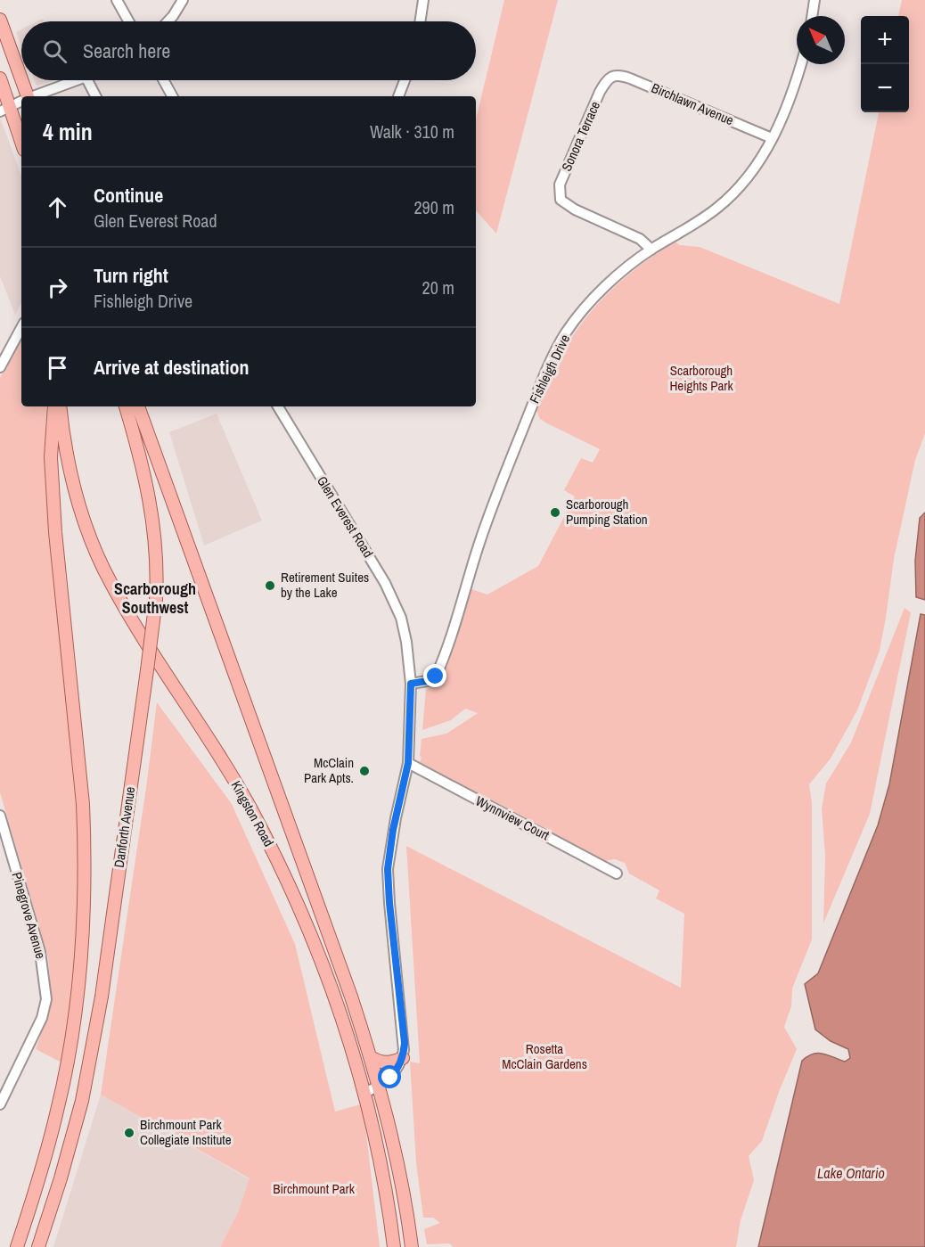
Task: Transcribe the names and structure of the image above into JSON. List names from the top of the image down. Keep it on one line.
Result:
{"streets":{"main road":["Kingston Road","Danforth Avenue"],"street":["Birchlawn Avenue","Sonora Terrace","Fishleigh Drive","Glen Everest Road","Wynnview Court","Pinegrove Avenue"]},"crossings":[["Birchlawn Avenue","Sonora Terrace"],["Birchlawn Avenue","Fishleigh Drive"],["Sonora Terrace","Fishleigh Drive"],["Fishleigh Drive","Glen Everest Road"],["Glen Everest Road","Wynnview Court"]],"districts":["Scarborough Southwest"],"water":["Lake Ontario"],"parks":["Scarborough Heights Park","Rosetta McClain Gardens","Birchmount Park"],"places":["Scarborough Pumping Station","Retirement Suites by the Lake","McClain Park Apts.","Birchmount Park Collegiate Institute"],"north":"top left","page":{"map_buttons":["+","−"],"search":"Search here","heading":["4 min","Walk · 310 m"],"list":[["Continue","Glen Everest Road","290 m"],["Turn right","Fishleigh Drive","20 m"],"Arrive at destination"]}}
